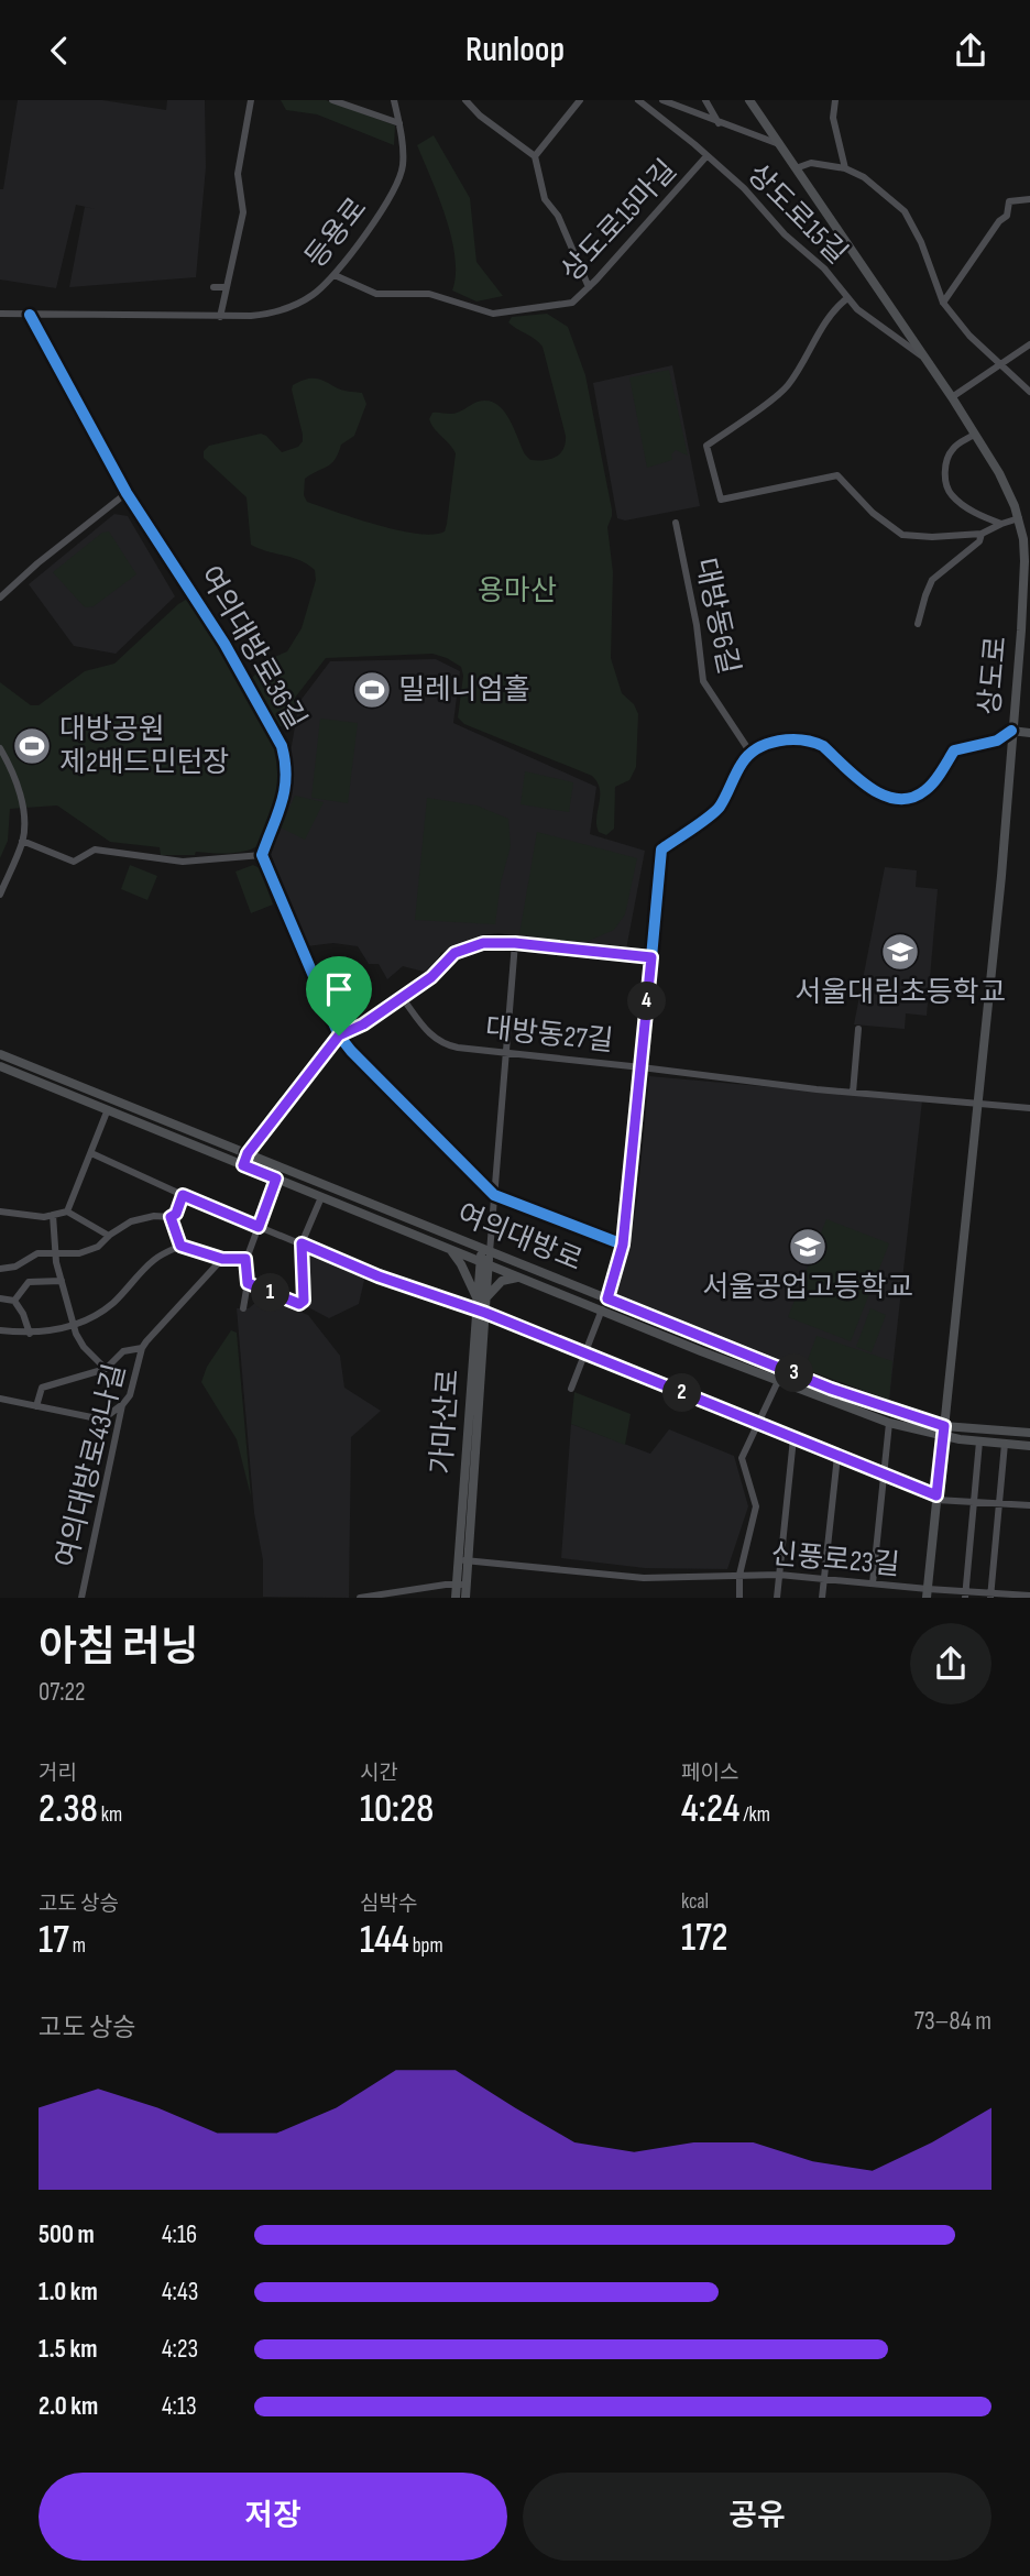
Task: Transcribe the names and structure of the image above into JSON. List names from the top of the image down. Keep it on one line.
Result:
{"streets":{"main road":["상도로","여의대방로","가마산로"],"street":["상도로15길","상도로15마길","등용로","대방동6길","여의대방로36길","대방동27길","여의대방로43나길","신풍로23길"]},"crossings":[["상도로15길","상도로15마길"],["상도로15길","상도로"],["상도로15마길","등용로"],["등용로","여의대방로36길"],["상도로","대방동27길"],["상도로","여의대방로"],["상도로","신풍로23길"],["여의대방로","가마산로"],["가마산로","신풍로23길"]],"parks":["용마산"],"places":{"sports":["밀레니엄홀","대방공원 제2배드민턴장"],"school or university":["서울대림초등학교","서울공업고등학교"]},"page":{"header":"Runloop","pins":["4","1","3","2"],"heading":["아침 러닝","07:22"],"stats":[["거리","2.38 km"],["시간","10:28"],["페이스","4:24 /km"],["고도 상승","17 m"],["심박수","144 bpm"],["kcal","172"]],"chart":["고도 상승","73–84 m"],"list":[{"name":"500 m","note":"4:16"},{"name":"1.0 km","note":"4:43"},{"name":"1.5 km","note":"4:23"},{"name":"2.0 km","note":"4:13"}],"buttons":["저장","공유"]}}
